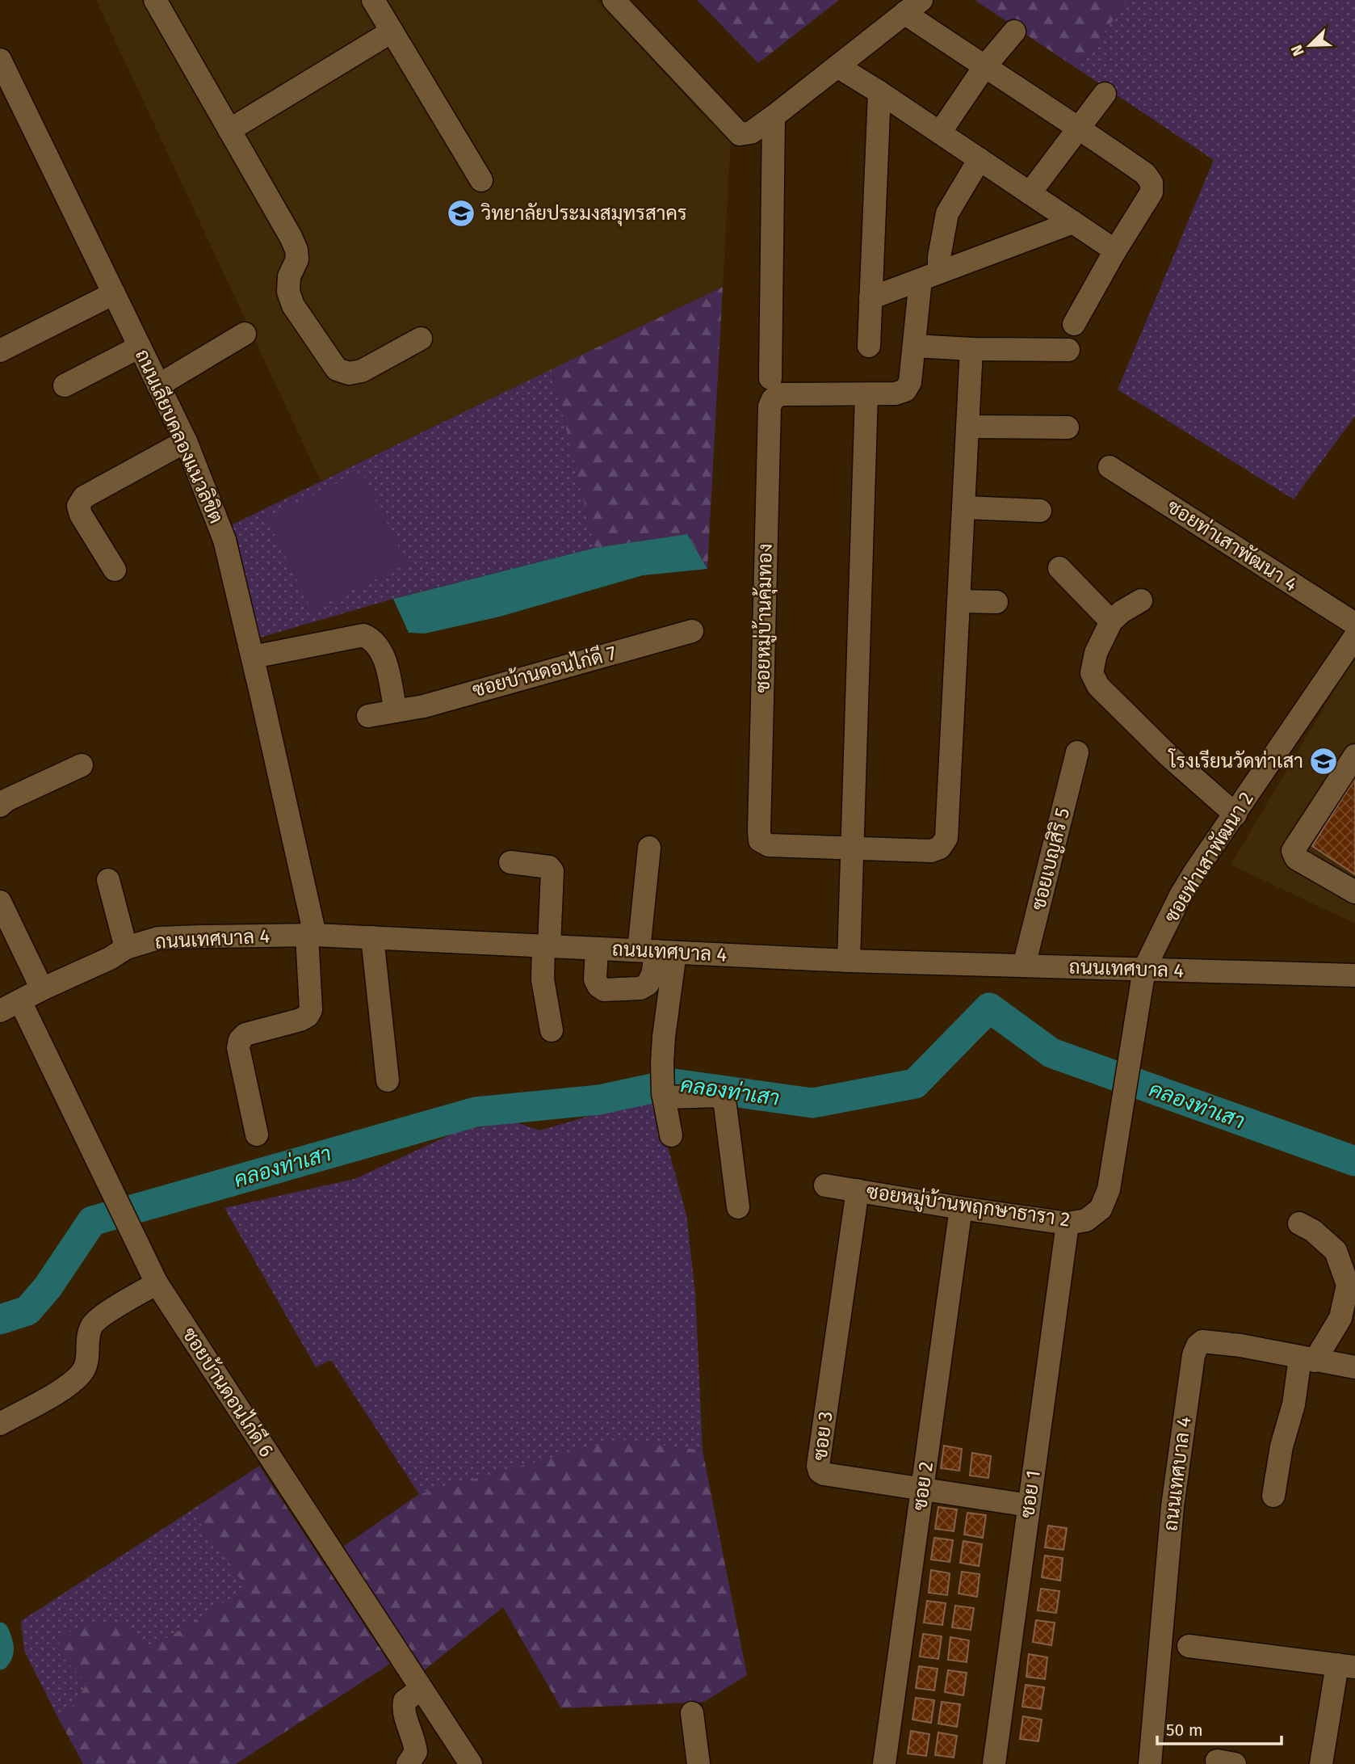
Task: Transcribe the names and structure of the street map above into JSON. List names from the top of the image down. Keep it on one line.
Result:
{"streets":{"street":["ถนนเลียบคลองแนวลิขิต","ซอยท่าเสาพัฒนา 4","ซอยหมู่บ้านคุ้มทอง","ซอยบ้านดอนไก่ดี 7","ซอยท่าเสาพัฒนา 2","ซอยเบญสิริ 5","ถนนเทศบาล 4","ซอยหมู่บ้านพฤกษาธารา 2","ซอยบ้านดอนไก่ดี 6","ซอย 3","ซอย 2","ซอย 1"]},"crossings":[["ถนนเลียบคลองแนวลิขิต","ถนนเทศบาล 4"],["ซอยท่าเสาพัฒนา 2","ถนนเทศบาล 4"],["ซอยท่าเสาพัฒนา 2","ซอยหมู่บ้านพฤกษาธารา 2"],["ซอยเบญสิริ 5","ถนนเทศบาล 4"],["ถนนเทศบาล 4","ซอยหมู่บ้านพฤกษาธารา 2"],["ถนนเทศบาล 4","ซอยบ้านดอนไก่ดี 6"],["ซอยหมู่บ้านพฤกษาธารา 2","ซอย 3"],["ซอยหมู่บ้านพฤกษาธารา 2","ซอย 2"],["ซอยหมู่บ้านพฤกษาธารา 2","ซอย 1"],["ซอย 3","ซอย 2"],["ซอย 3","ซอย 1"]],"water":["คลองท่าเสา"],"places":{"school or university":["วิทยาลัยประมงสมุทรสาคร","โรงเรียนวัดท่าเสา"]},"scale_bar":"50 m","north":"bottom left"}
